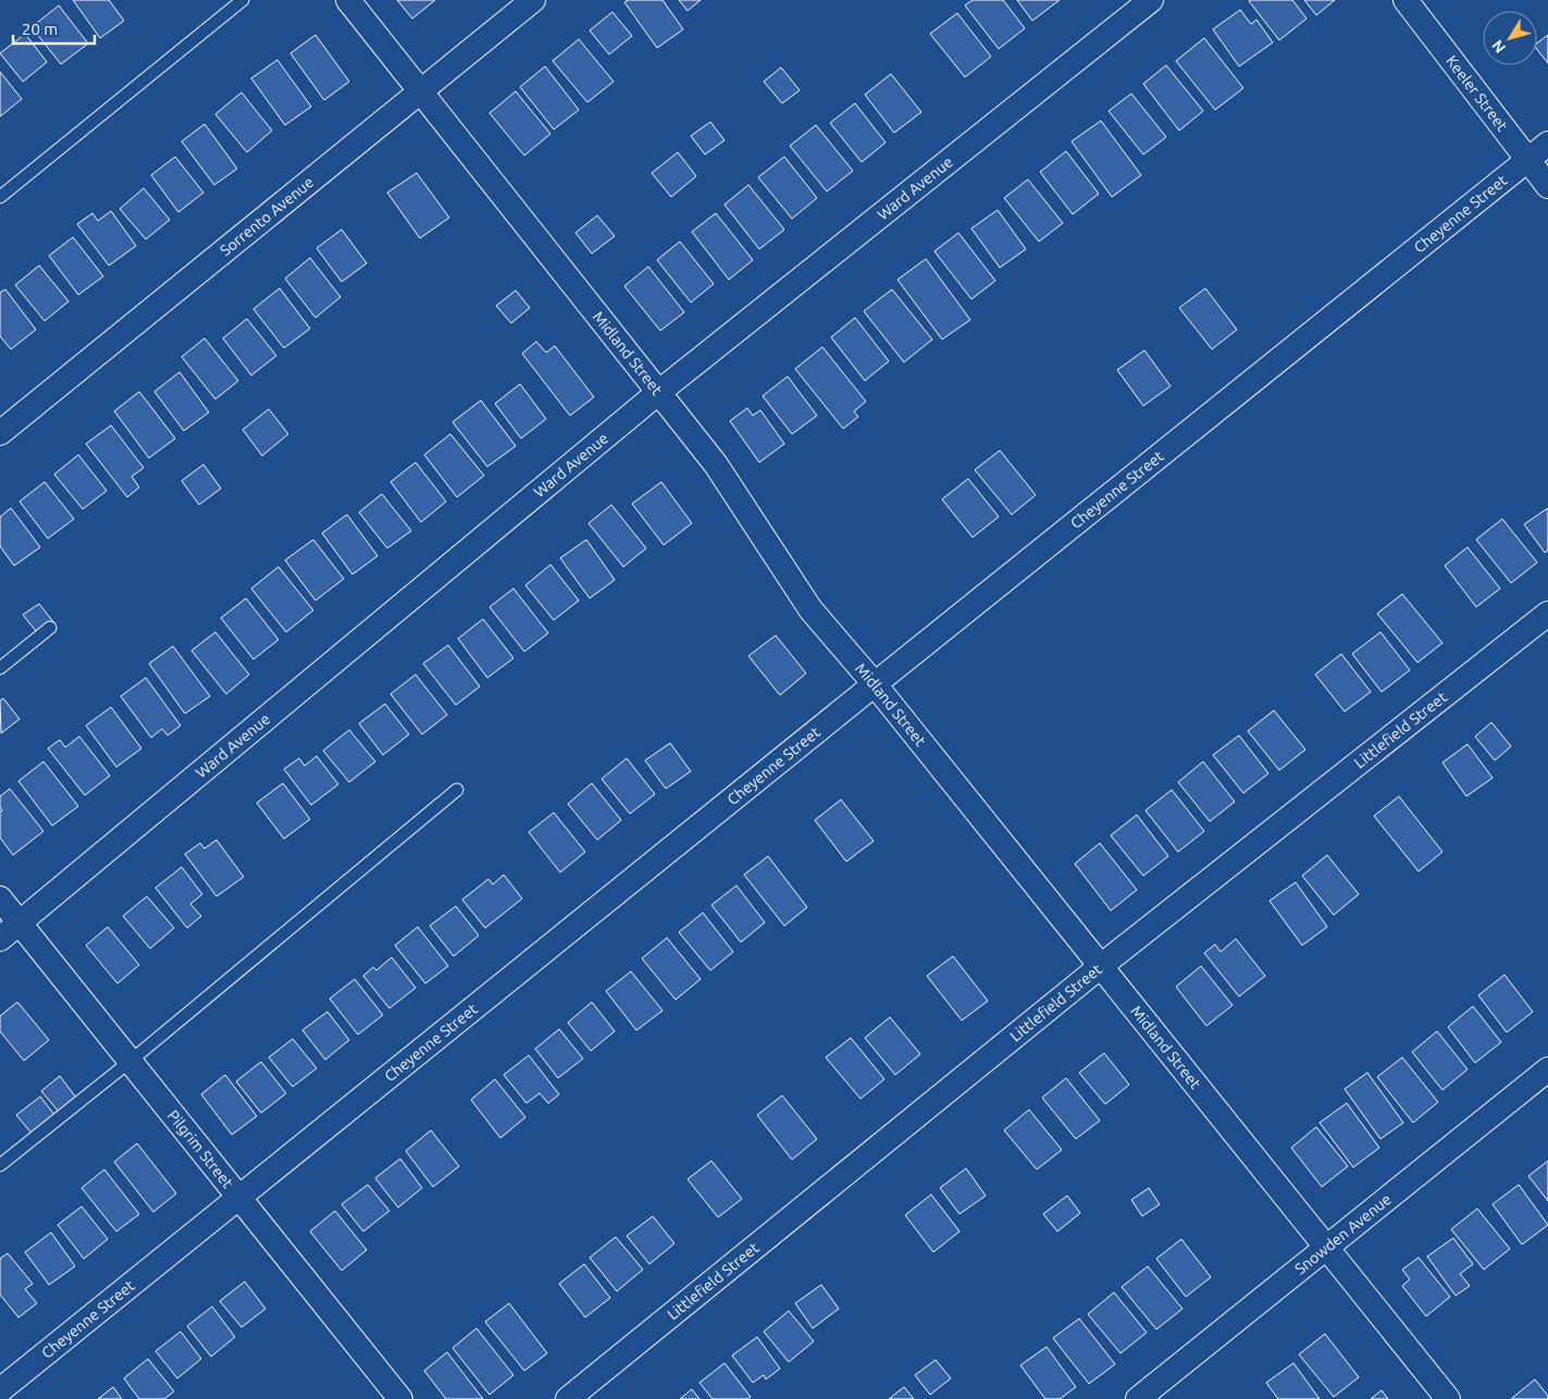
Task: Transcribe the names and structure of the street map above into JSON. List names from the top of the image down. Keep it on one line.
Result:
{"streets":{"street":["Keeler Street","Ward Avenue","Cheyenne Street","Sorrento Avenue","Midland Street","Littlefield Street","Pilgrim Street","Snowden Avenue"]},"crossings":[["Keeler Street","Cheyenne Street"],["Ward Avenue","Midland Street"],["Ward Avenue","Pilgrim Street"],["Cheyenne Street","Midland Street"],["Cheyenne Street","Pilgrim Street"],["Sorrento Avenue","Midland Street"],["Midland Street","Littlefield Street"],["Midland Street","Snowden Avenue"]],"scale_bar":"20 m","north":"bottom left"}
